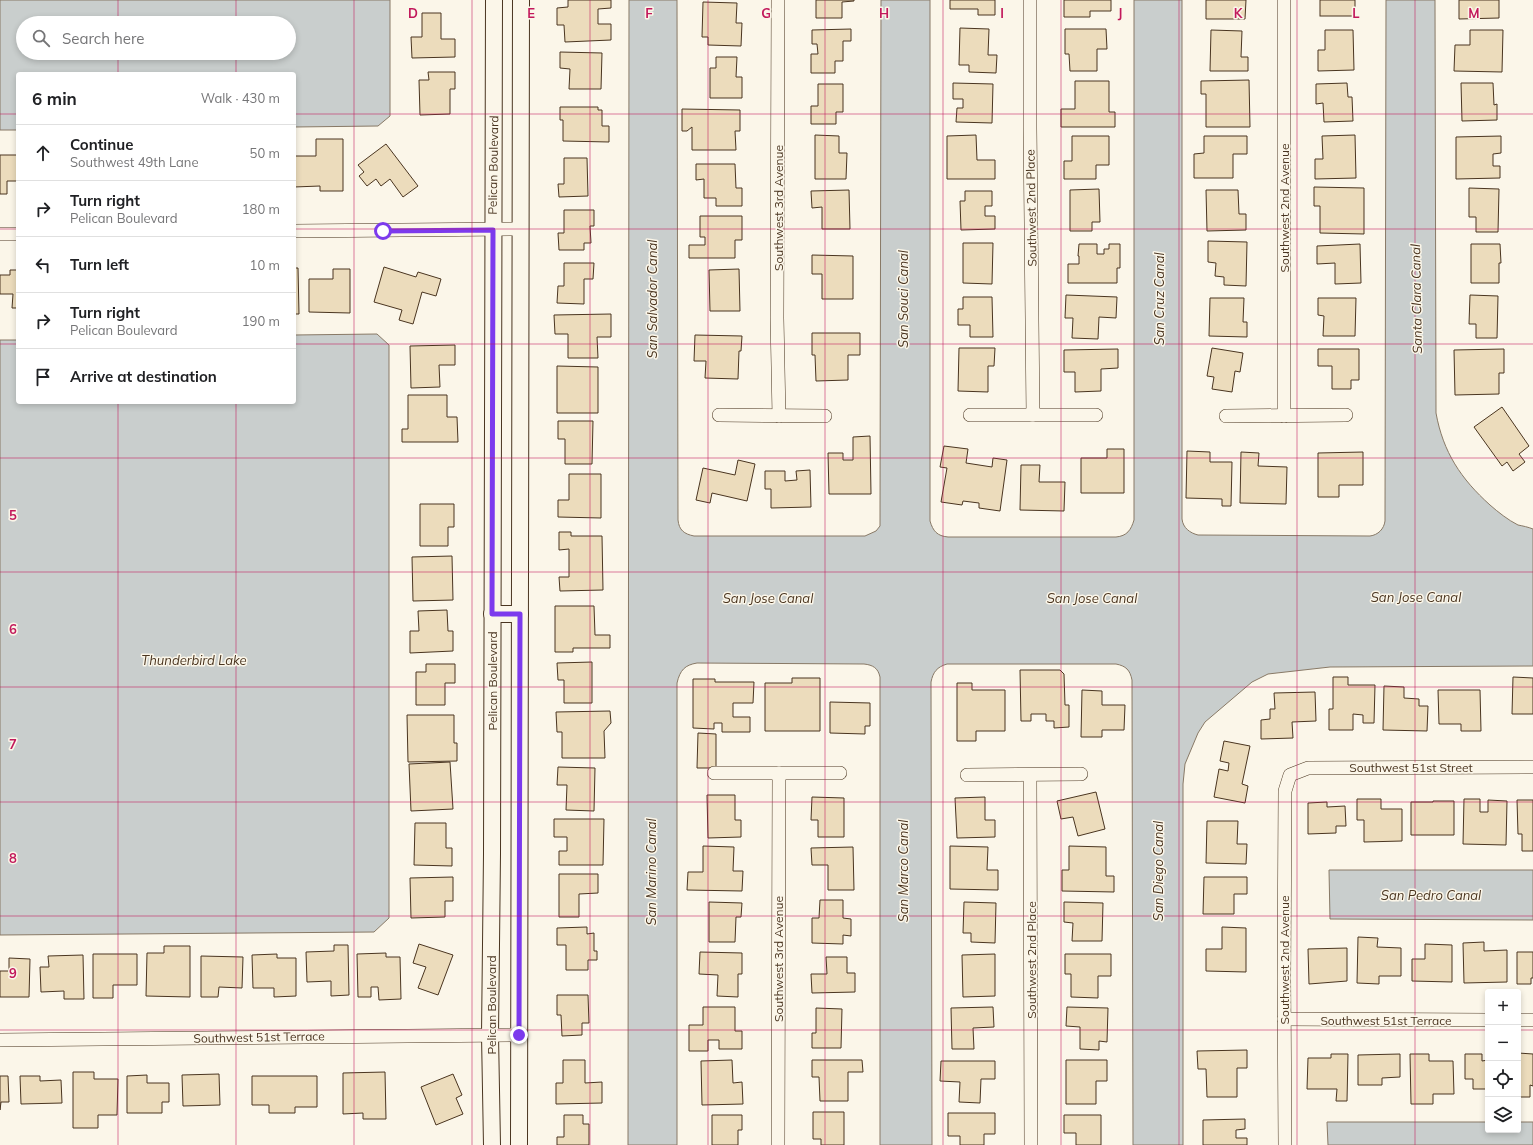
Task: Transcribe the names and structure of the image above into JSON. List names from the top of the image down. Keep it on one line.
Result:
{"streets":{"street":["Pelican Boulevard","Southwest 3rd Avenue","Southwest 2nd Place","Southwest 2nd Avenue","Southwest 51st Street","Southwest 51st Terrace"]},"crossings":[["Pelican Boulevard","Southwest 51st Terrace"],["Southwest 2nd Avenue","Southwest 51st Street"],["Southwest 2nd Avenue","Southwest 51st Terrace"]],"water":["San Salvador Canal","San Souci Canal","San Cruz Canal","Santa Clara Canal","San Jose Canal","Thunderbird Lake","San Marco Canal","San Diego Canal","San Marino Canal","San Pedro Canal"],"page":{"search":"Search here","heading":["6 min","Walk · 430 m"],"list":[["Continue","Southwest 49th Lane","50 m"],["Turn right","Pelican Boulevard","180 m"],["Turn left","10 m"],["Turn right","Pelican Boulevard","190 m"],"Arrive at destination"],"map_buttons":["+","−"]},"grid":{"columns":["D","E","F","G","H","I","J","K","L","M"],"rows":["5","6","7","8","9"]}}
